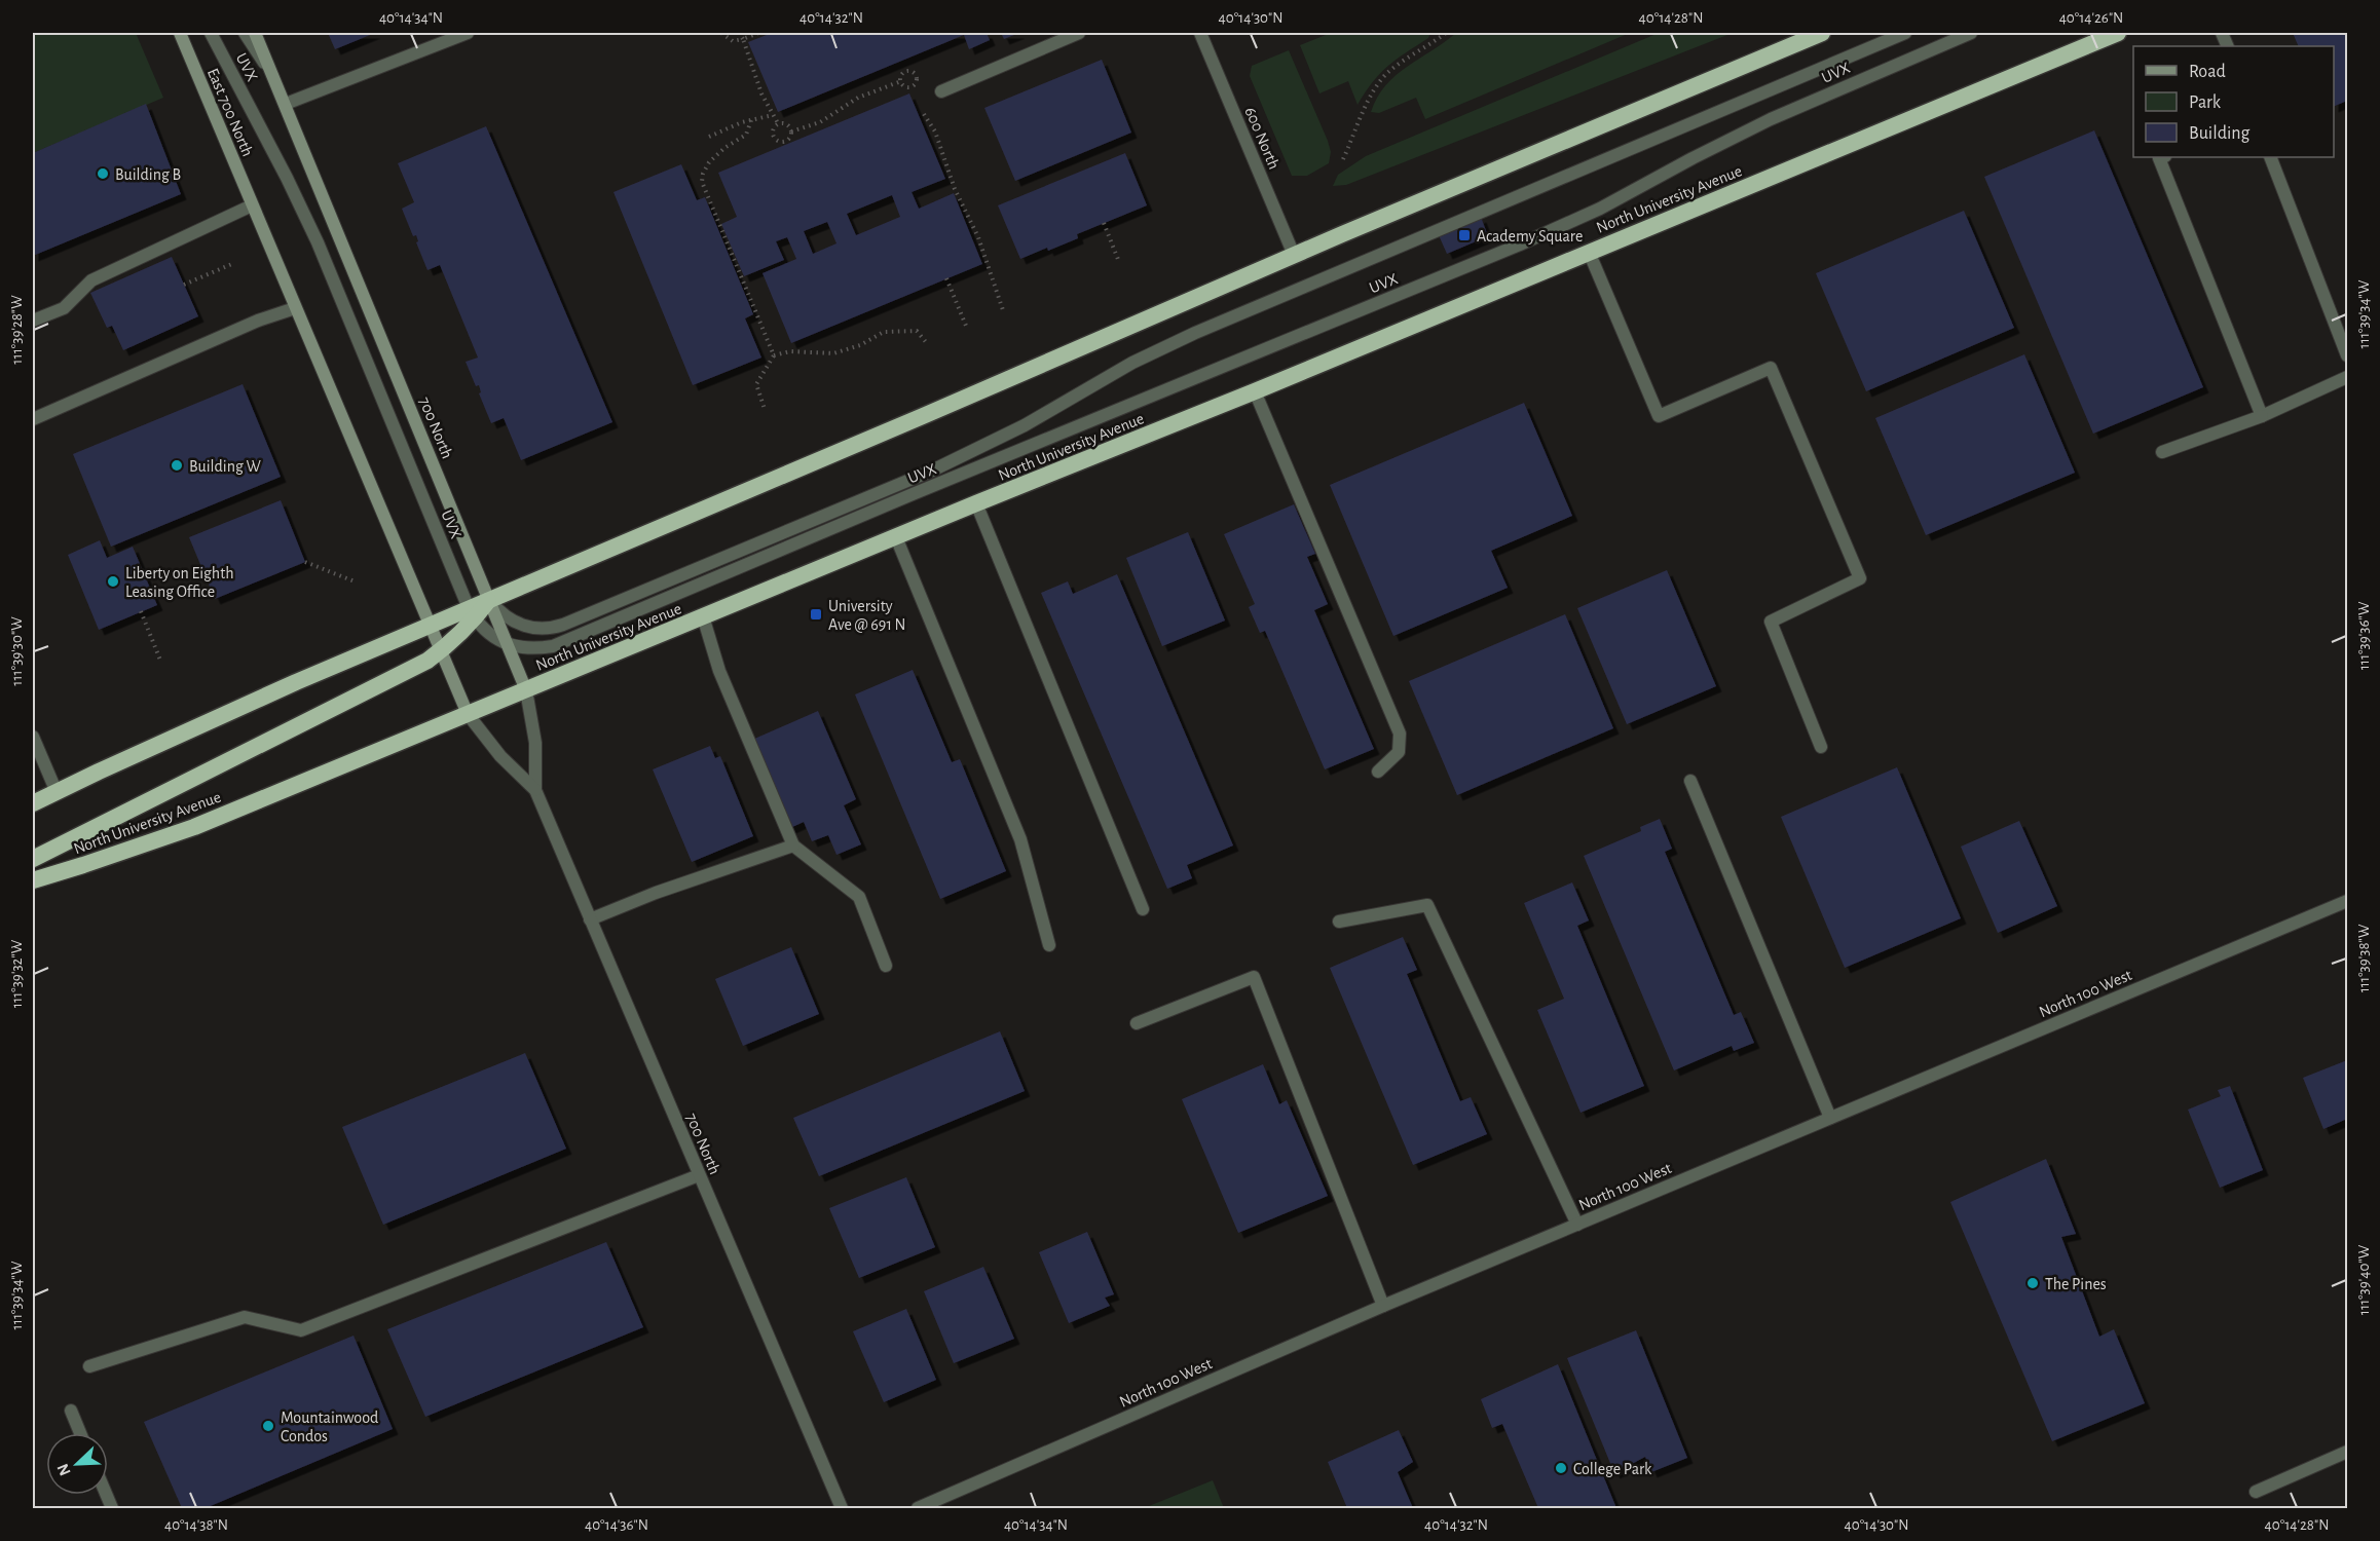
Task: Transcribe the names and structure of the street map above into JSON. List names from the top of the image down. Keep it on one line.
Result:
{"streets":{"highway":["North University Avenue"],"main road":["East 700 North","700 North"],"street":["UVX","600 North","North 100 West"]},"crossings":[["UVX","700 North"],["East 700 North","700 North"],["North University Avenue","700 North"]],"places":{"other":["Building B","Building W","Liberty on Eighth Leasing Office","The Pines","Mountainwood Condos","College Park"],"transit":["Academy Square","University Ave @ 691 N"]},"legend":["Road","Park","Building"],"north":"bottom left","coordinates":["40°14'34\"N","40°14'32\"N","40°14'30\"N","40°14'28\"N","40°14'26\"N","111°39'34\"W","111°39'28\"W","111°39'36\"W","111°39'30\"W","111°39'38\"W","111°39'32\"W","111°39'40\"W","40°14'38\"N","40°14'36\"N"]}
